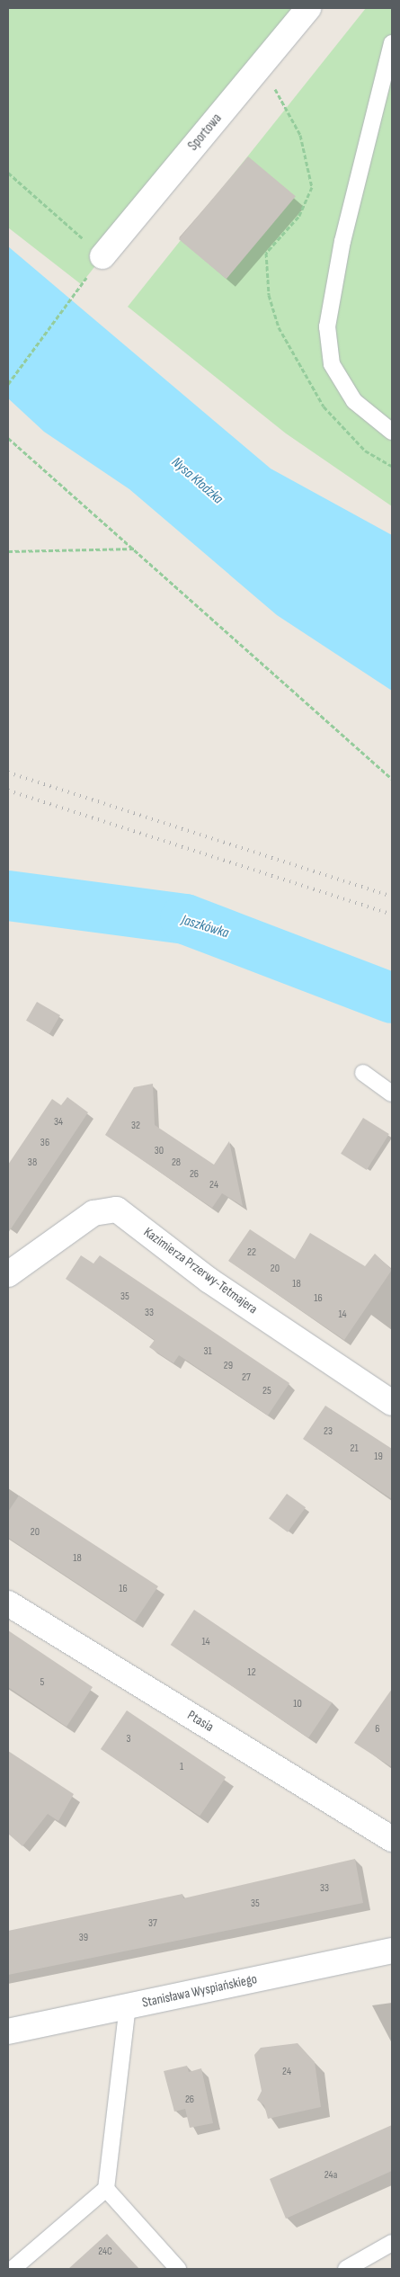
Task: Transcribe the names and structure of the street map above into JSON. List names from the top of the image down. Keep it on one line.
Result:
{"streets":{"street":["Sportowa","Kazimierza Przerwy-Tetmajera","Ptasia","Stanisława Wyspiańskiego"]},"water":["Nysa Kłodzka","Jaszkówka"],"house_numbers":["34","32","36","30","38","28","26","24","22","20","18","35","16","33","14","31","29","27","25","23","21","19","20","18","16","14","12","5","10","6","3","1","33","35","37","39","24","26","24a","24C"]}
